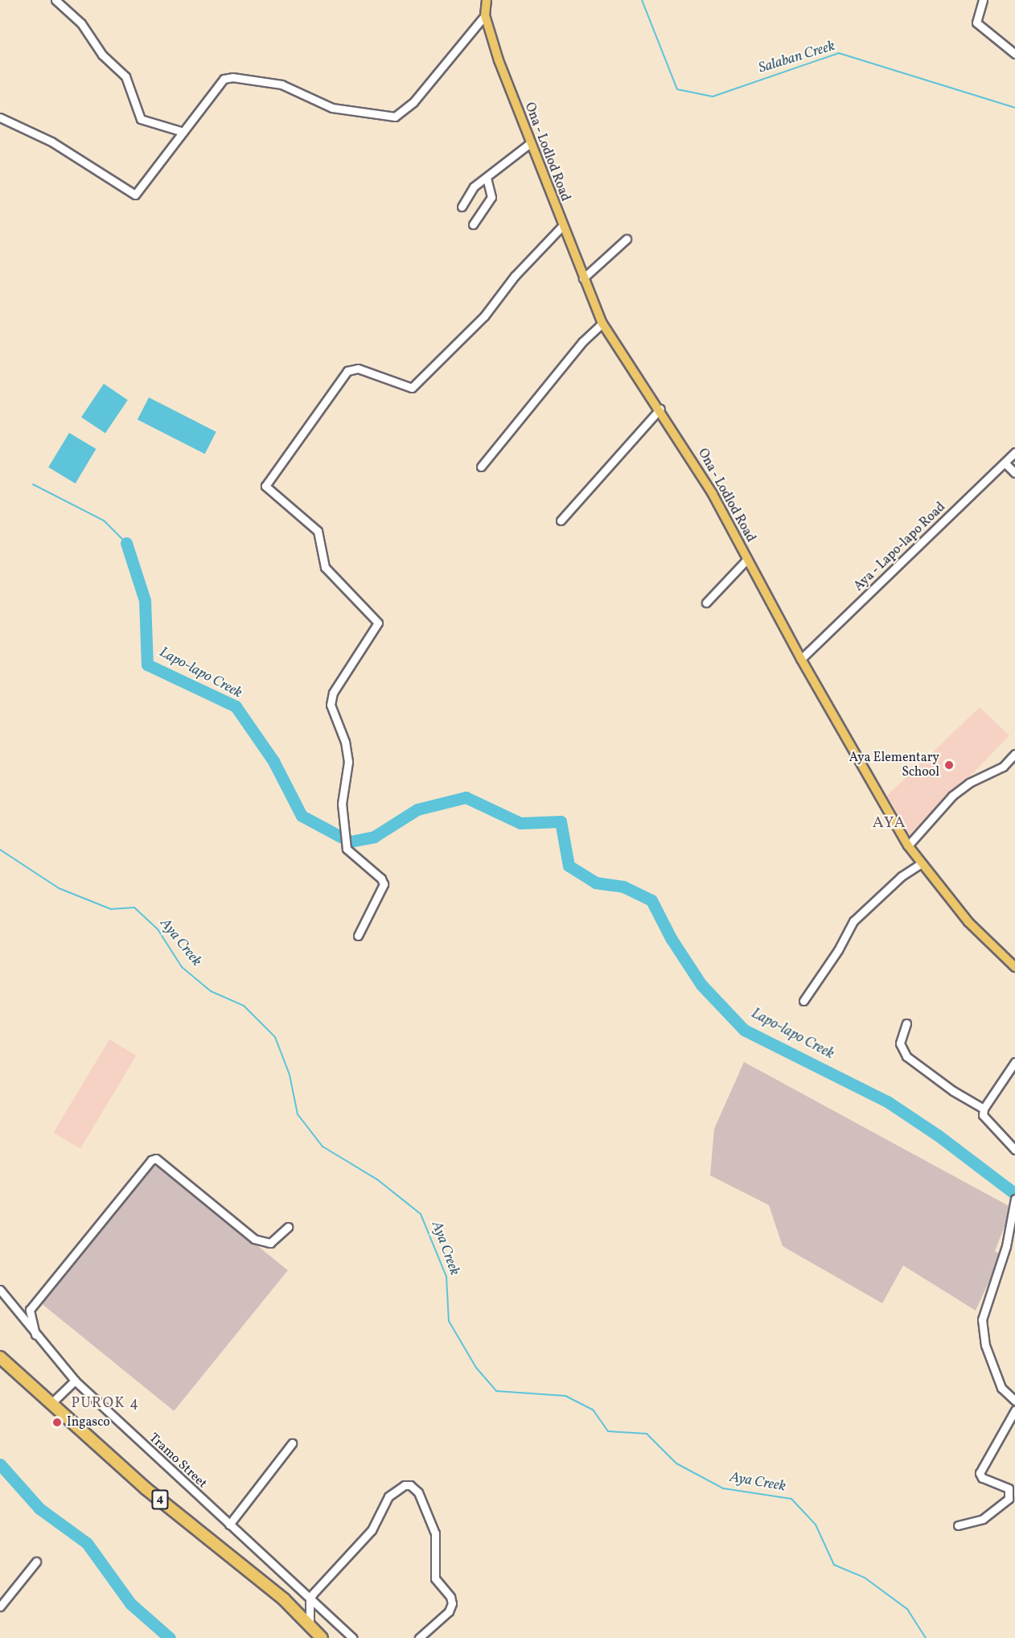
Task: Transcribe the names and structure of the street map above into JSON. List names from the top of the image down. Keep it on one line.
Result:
{"streets":{"highway":["4"],"main road":["Ona - Lodlod Road"],"street":["Aya - Lapo-lapo Road","Tramo Street"]},"crossings":[["Ona - Lodlod Road","Aya - Lapo-lapo Road"]],"districts":["AYA","PUROK 4"],"water":["Salaban Creek","Lapo-lapo Creek","Aya Creek"],"places":["Aya Elementary School","Ingasco"]}
